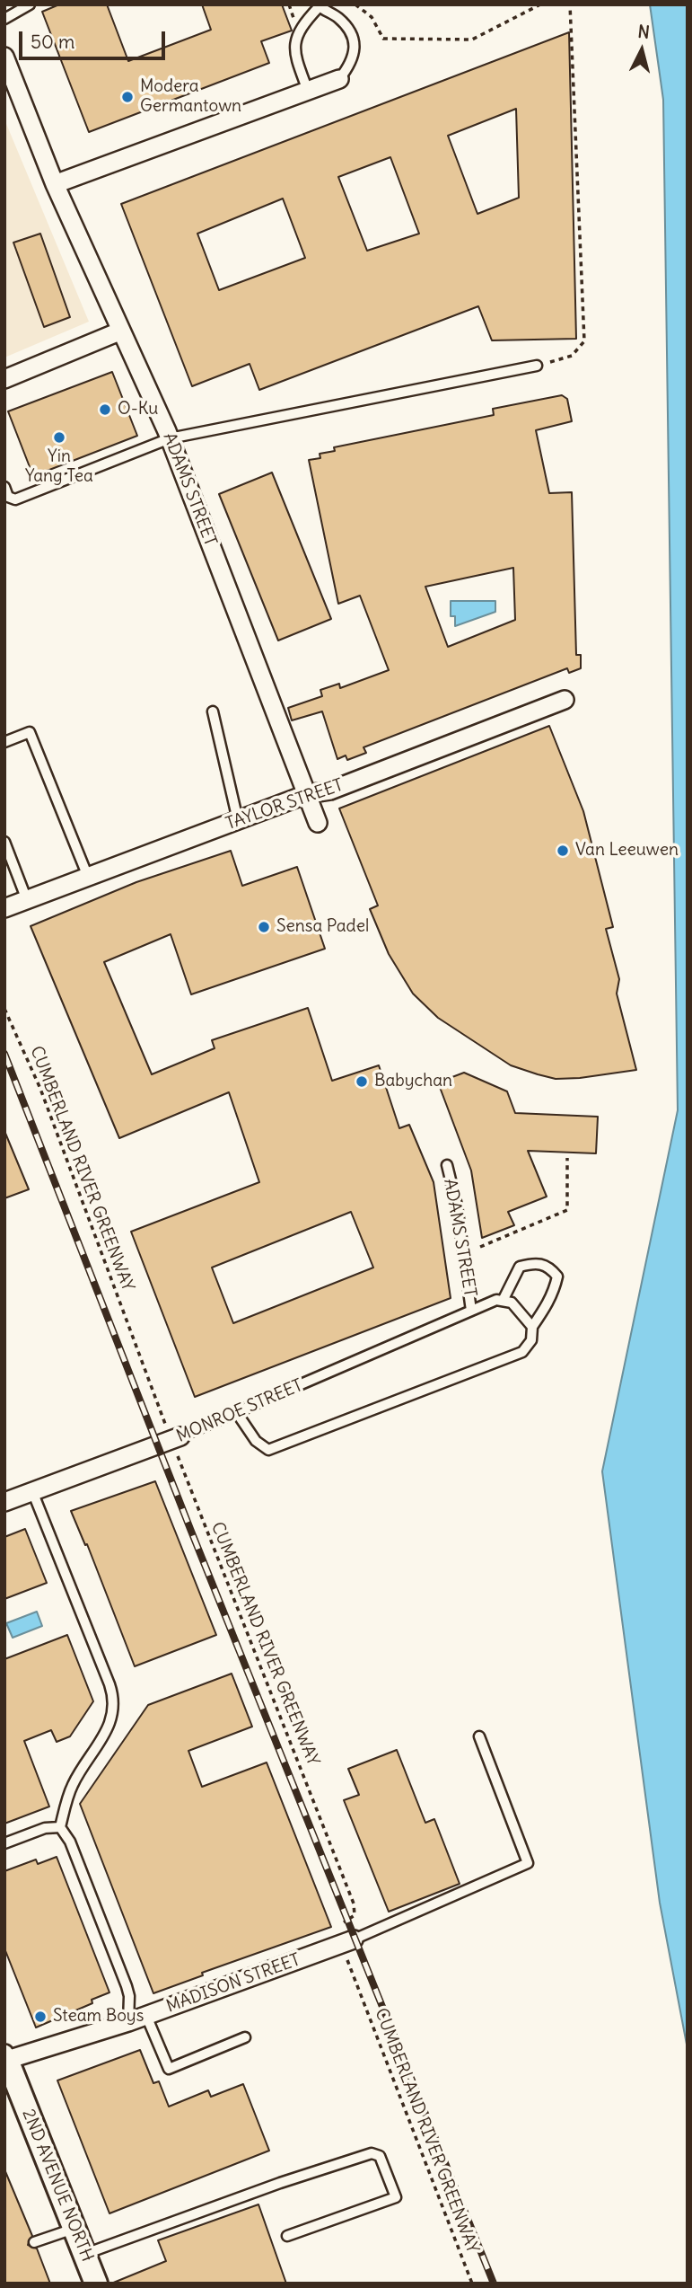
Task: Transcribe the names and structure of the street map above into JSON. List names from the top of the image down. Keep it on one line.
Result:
{"streets":{"street":["ADAMS STREET","TAYLOR STREET","MONROE STREET","MADISON STREET","2ND AVENUE NORTH"],"path":["CUMBERLAND RIVER GREENWAY"]},"crossings":[["ADAMS STREET","TAYLOR STREET"],["ADAMS STREET","MONROE STREET"],["CUMBERLAND RIVER GREENWAY","MONROE STREET"],["CUMBERLAND RIVER GREENWAY","MADISON STREET"],["MADISON STREET","2ND AVENUE NORTH"]],"places":["Modera Germantown","O-Ku","Yin Yang Tea","Van Leeuwen","Sensa Padel","Babychan","Steam Boys"],"scale_bar":"50 m","north":"top"}
